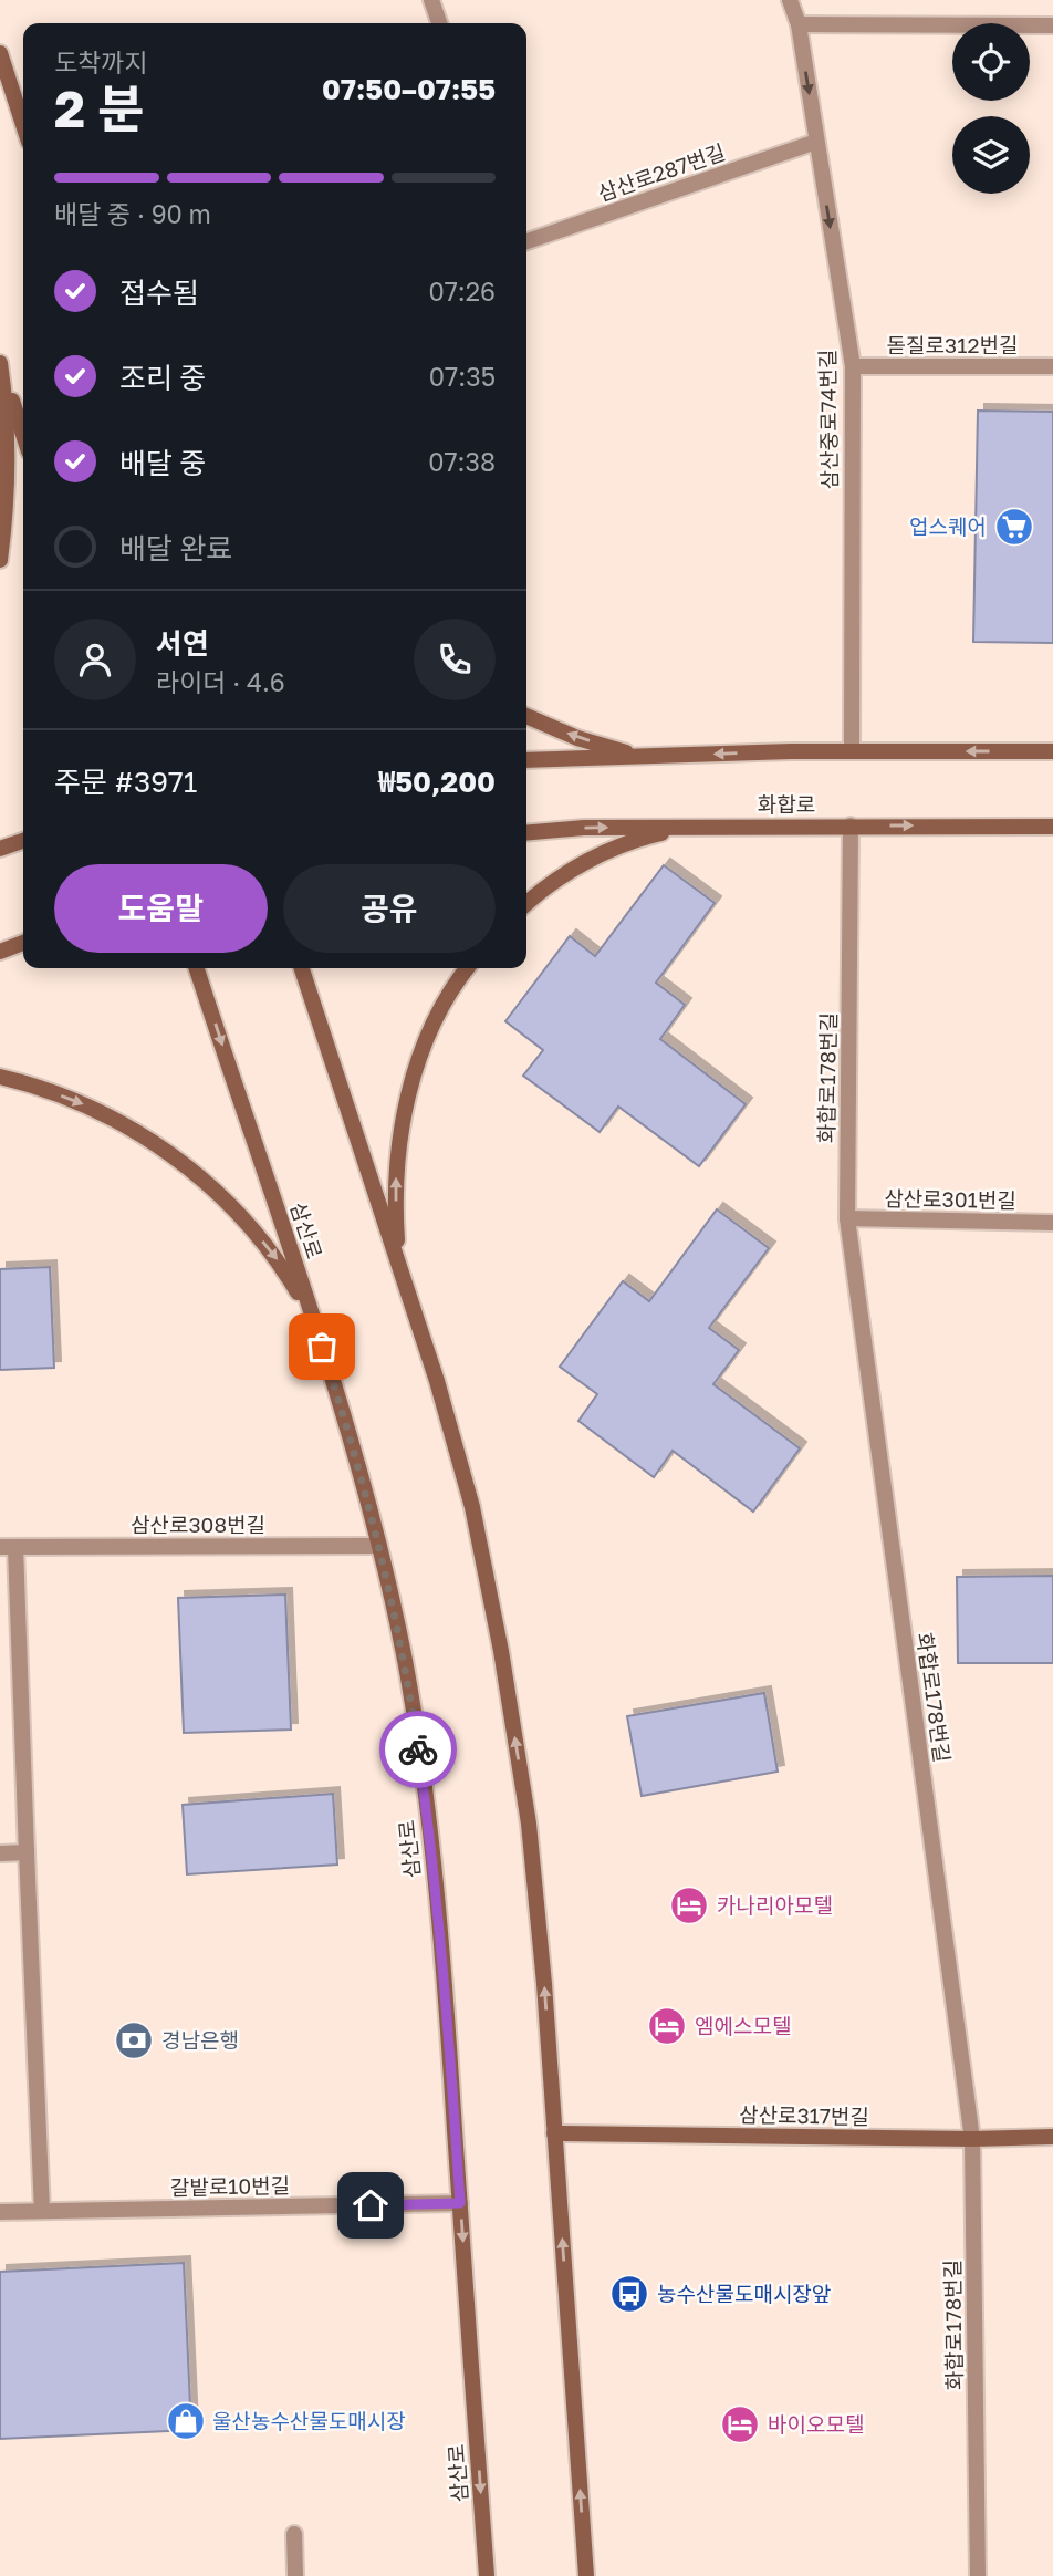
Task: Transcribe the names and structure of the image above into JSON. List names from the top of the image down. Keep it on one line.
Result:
{"streets":{"main road":["화합로","삼산로","삼산로317번길"],"street":["삼산로287번길","돋질로312번길","삼산중로74번길","화합로178번길","삼산로301번길","삼산로308번길","갈밭로10번길"]},"crossings":[["삼산로287번길","삼산중로74번길"],["돋질로312번길","삼산중로74번길"],["화합로","화합로178번길"],["화합로178번길","삼산로301번길"],["화합로178번길","삼산로317번길"],["삼산로","삼산로308번길"],["삼산로","갈밭로10번길"],["삼산로308번길","갈밭로10번길"]],"one_way":["삼산중로74번길"],"places":{"supermarket":["업스퀘어"],"hotel":["카나리아모텔","엠에스모텔","바이오모텔"],"bank":["경남은행"],"bus stop":["농수산물도매시장앞"],"shop":["울산농수산물도매시장"]},"page":{"heading":["2 분","도착까지","07:50–07:55"],"panel":["서연","라이더 · 4.6","주문 #3971","₩50,200"],"bar":"배달 중 · 90 m","list":[["접수됨","07:26"],["조리 중","07:35"],["배달 중","07:38"],"배달 완료"],"buttons":["도움말","공유"]}}
